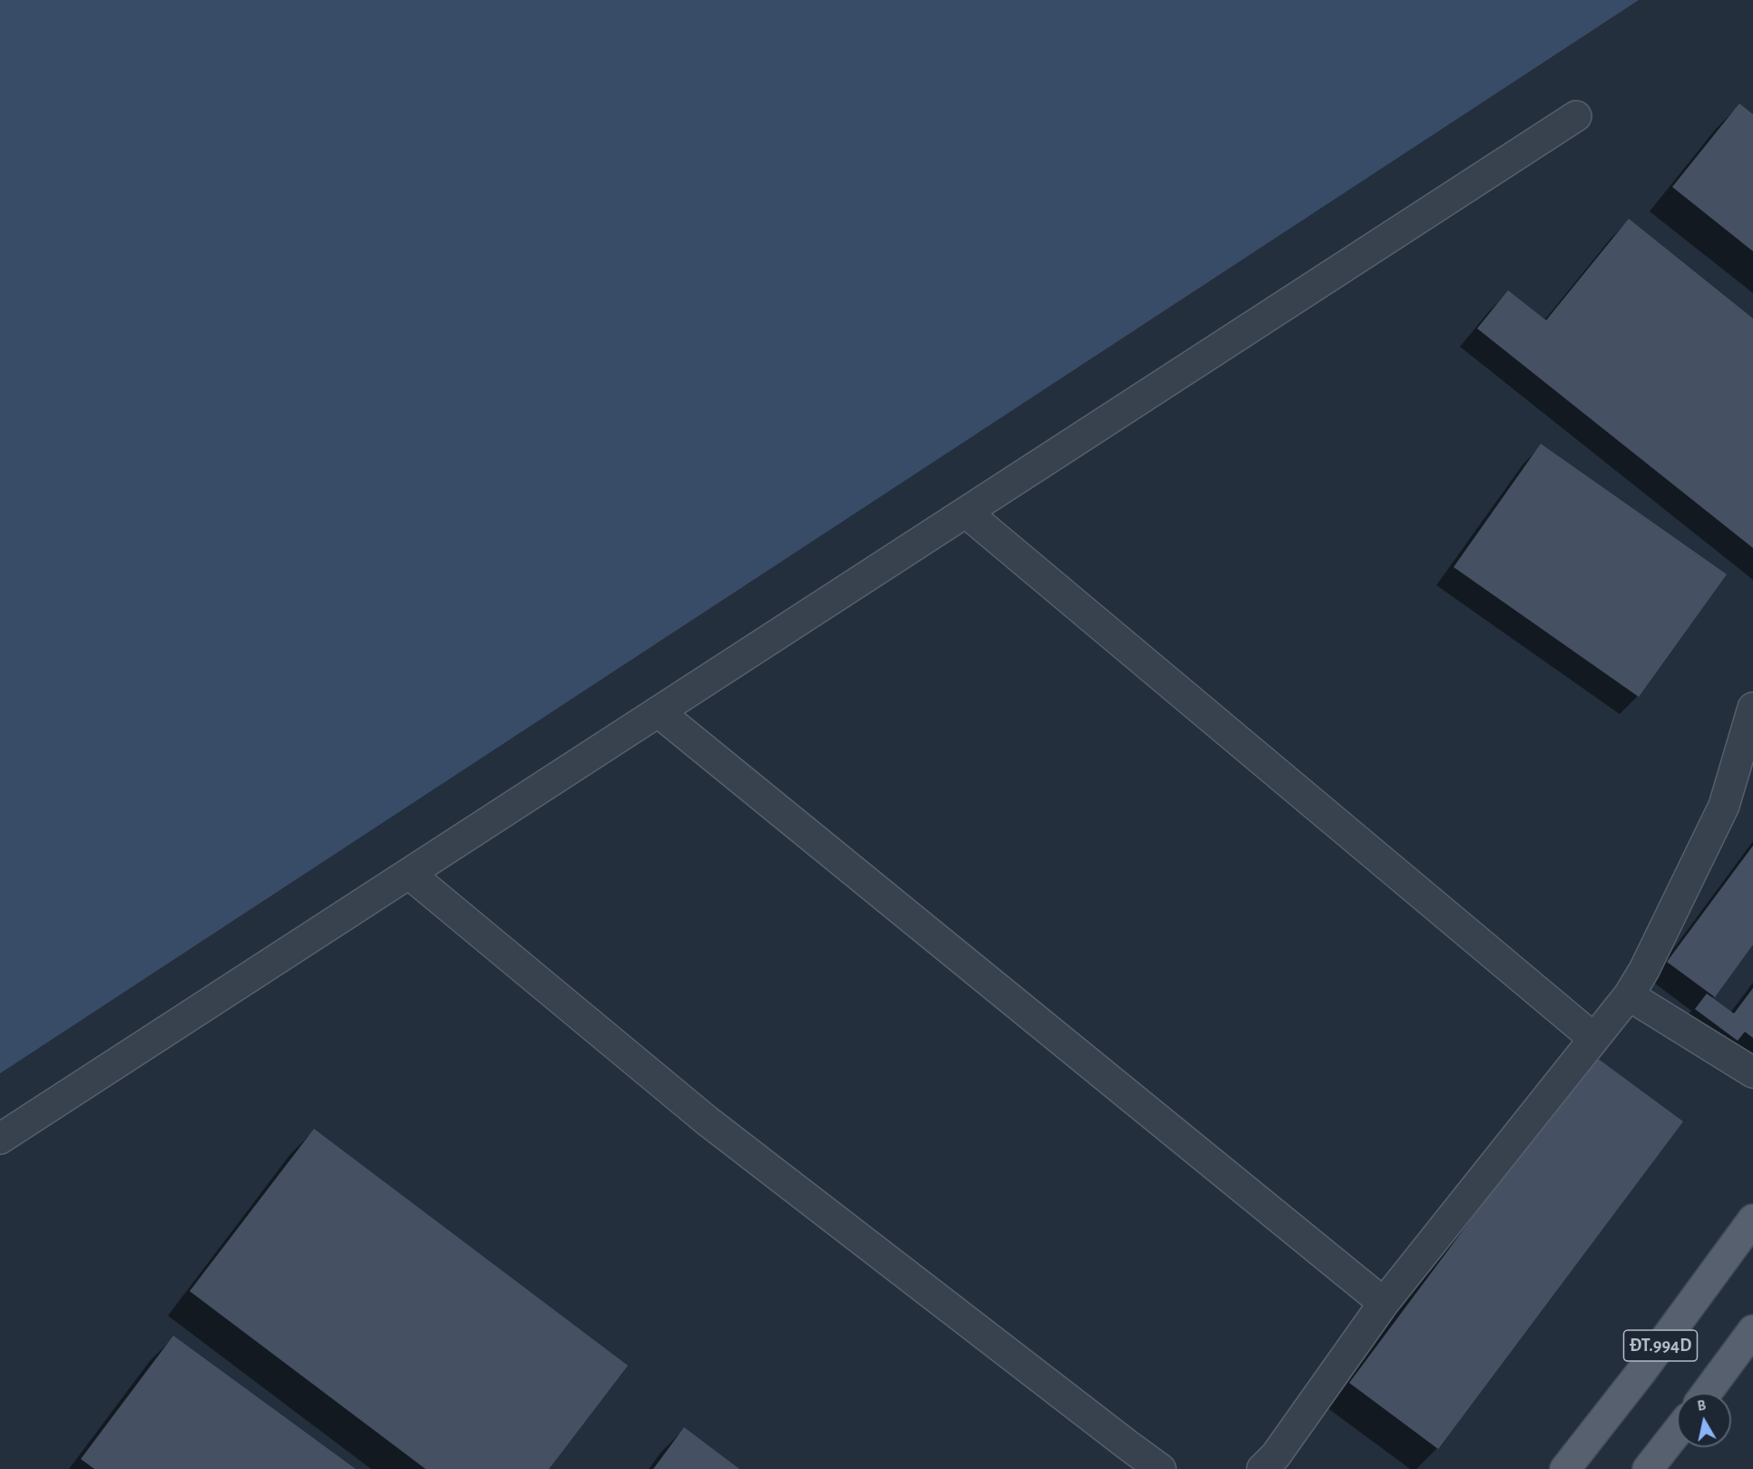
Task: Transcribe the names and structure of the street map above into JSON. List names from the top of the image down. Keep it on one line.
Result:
{"streets":{"main road":["ĐT.994D"]},"north":"top"}
